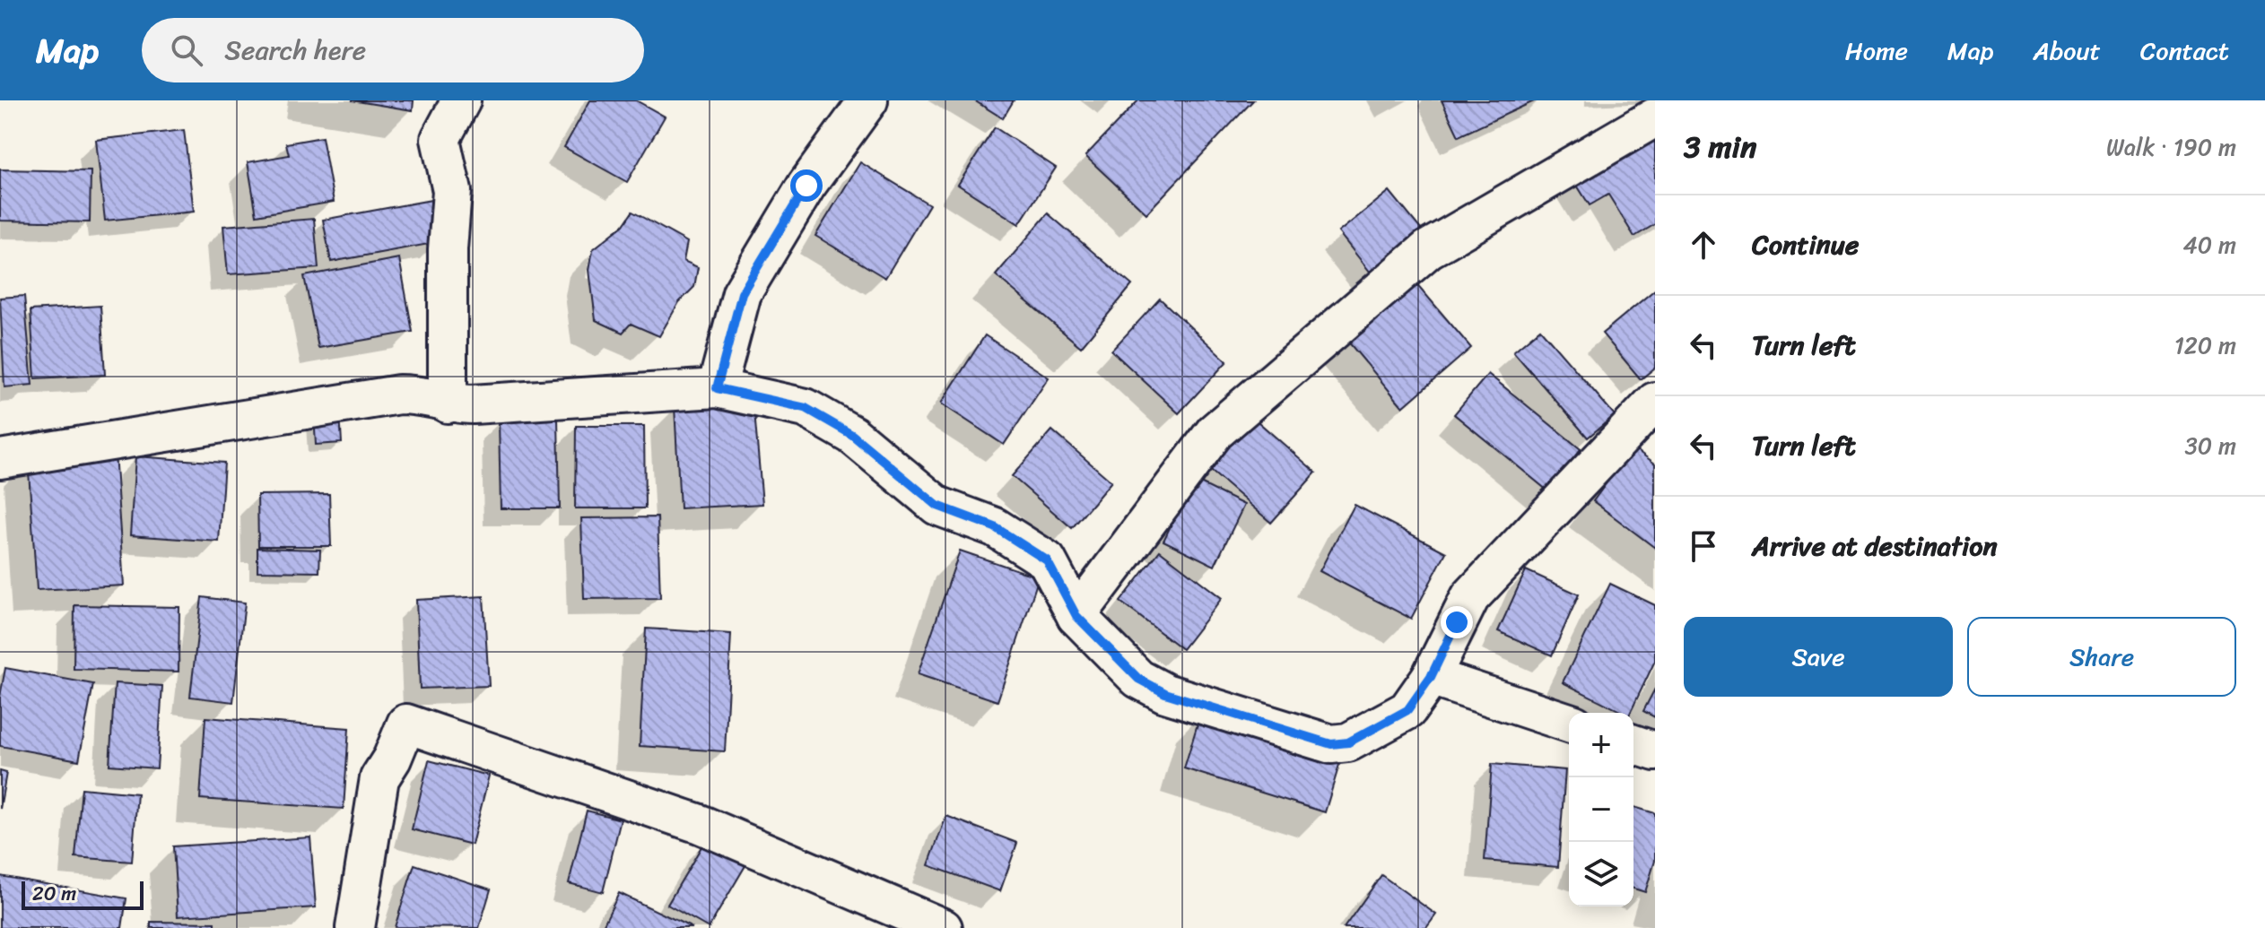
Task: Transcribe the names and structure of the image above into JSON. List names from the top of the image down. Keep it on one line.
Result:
{"scale_bar":"20 m","page":{"header":"Map","search":"Search here","nav":["Home","Map","About","Contact"],"heading":["3 min","Walk · 190 m"],"list":[["Continue","40 m"],["Turn left","120 m"],["Turn left","30 m"],"Arrive at destination"],"buttons":["Save","Share"],"map_buttons":["+","−"],"scale":"20 m"}}
